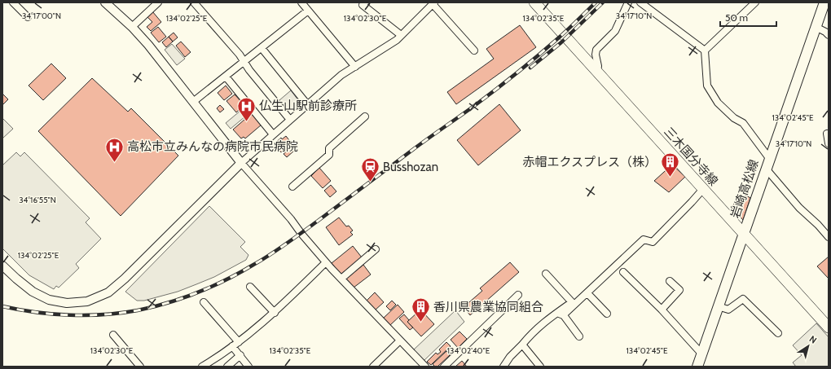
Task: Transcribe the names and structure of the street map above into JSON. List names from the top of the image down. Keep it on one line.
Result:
{"streets":{"main road":["三木国分寺線","岩崎高松線"]},"crossings":[["三木国分寺線","岩崎高松線"]],"places":{"hospital":["仏生山駅前診療所","高松市立みんなの病院市民病院"],"building":["赤帽エクスプレス（株）","香川県農業協同組合"],"station":["Busshozan"]},"scale_bar":"50 m","north":"top right","coordinates":["34°17'00\"N","34°17'10\"N","134°02'25\"E","134°02'30\"E","134°02'35\"E","134°02'45\"E","34°16'55\"N","134°02'40\"E"]}
